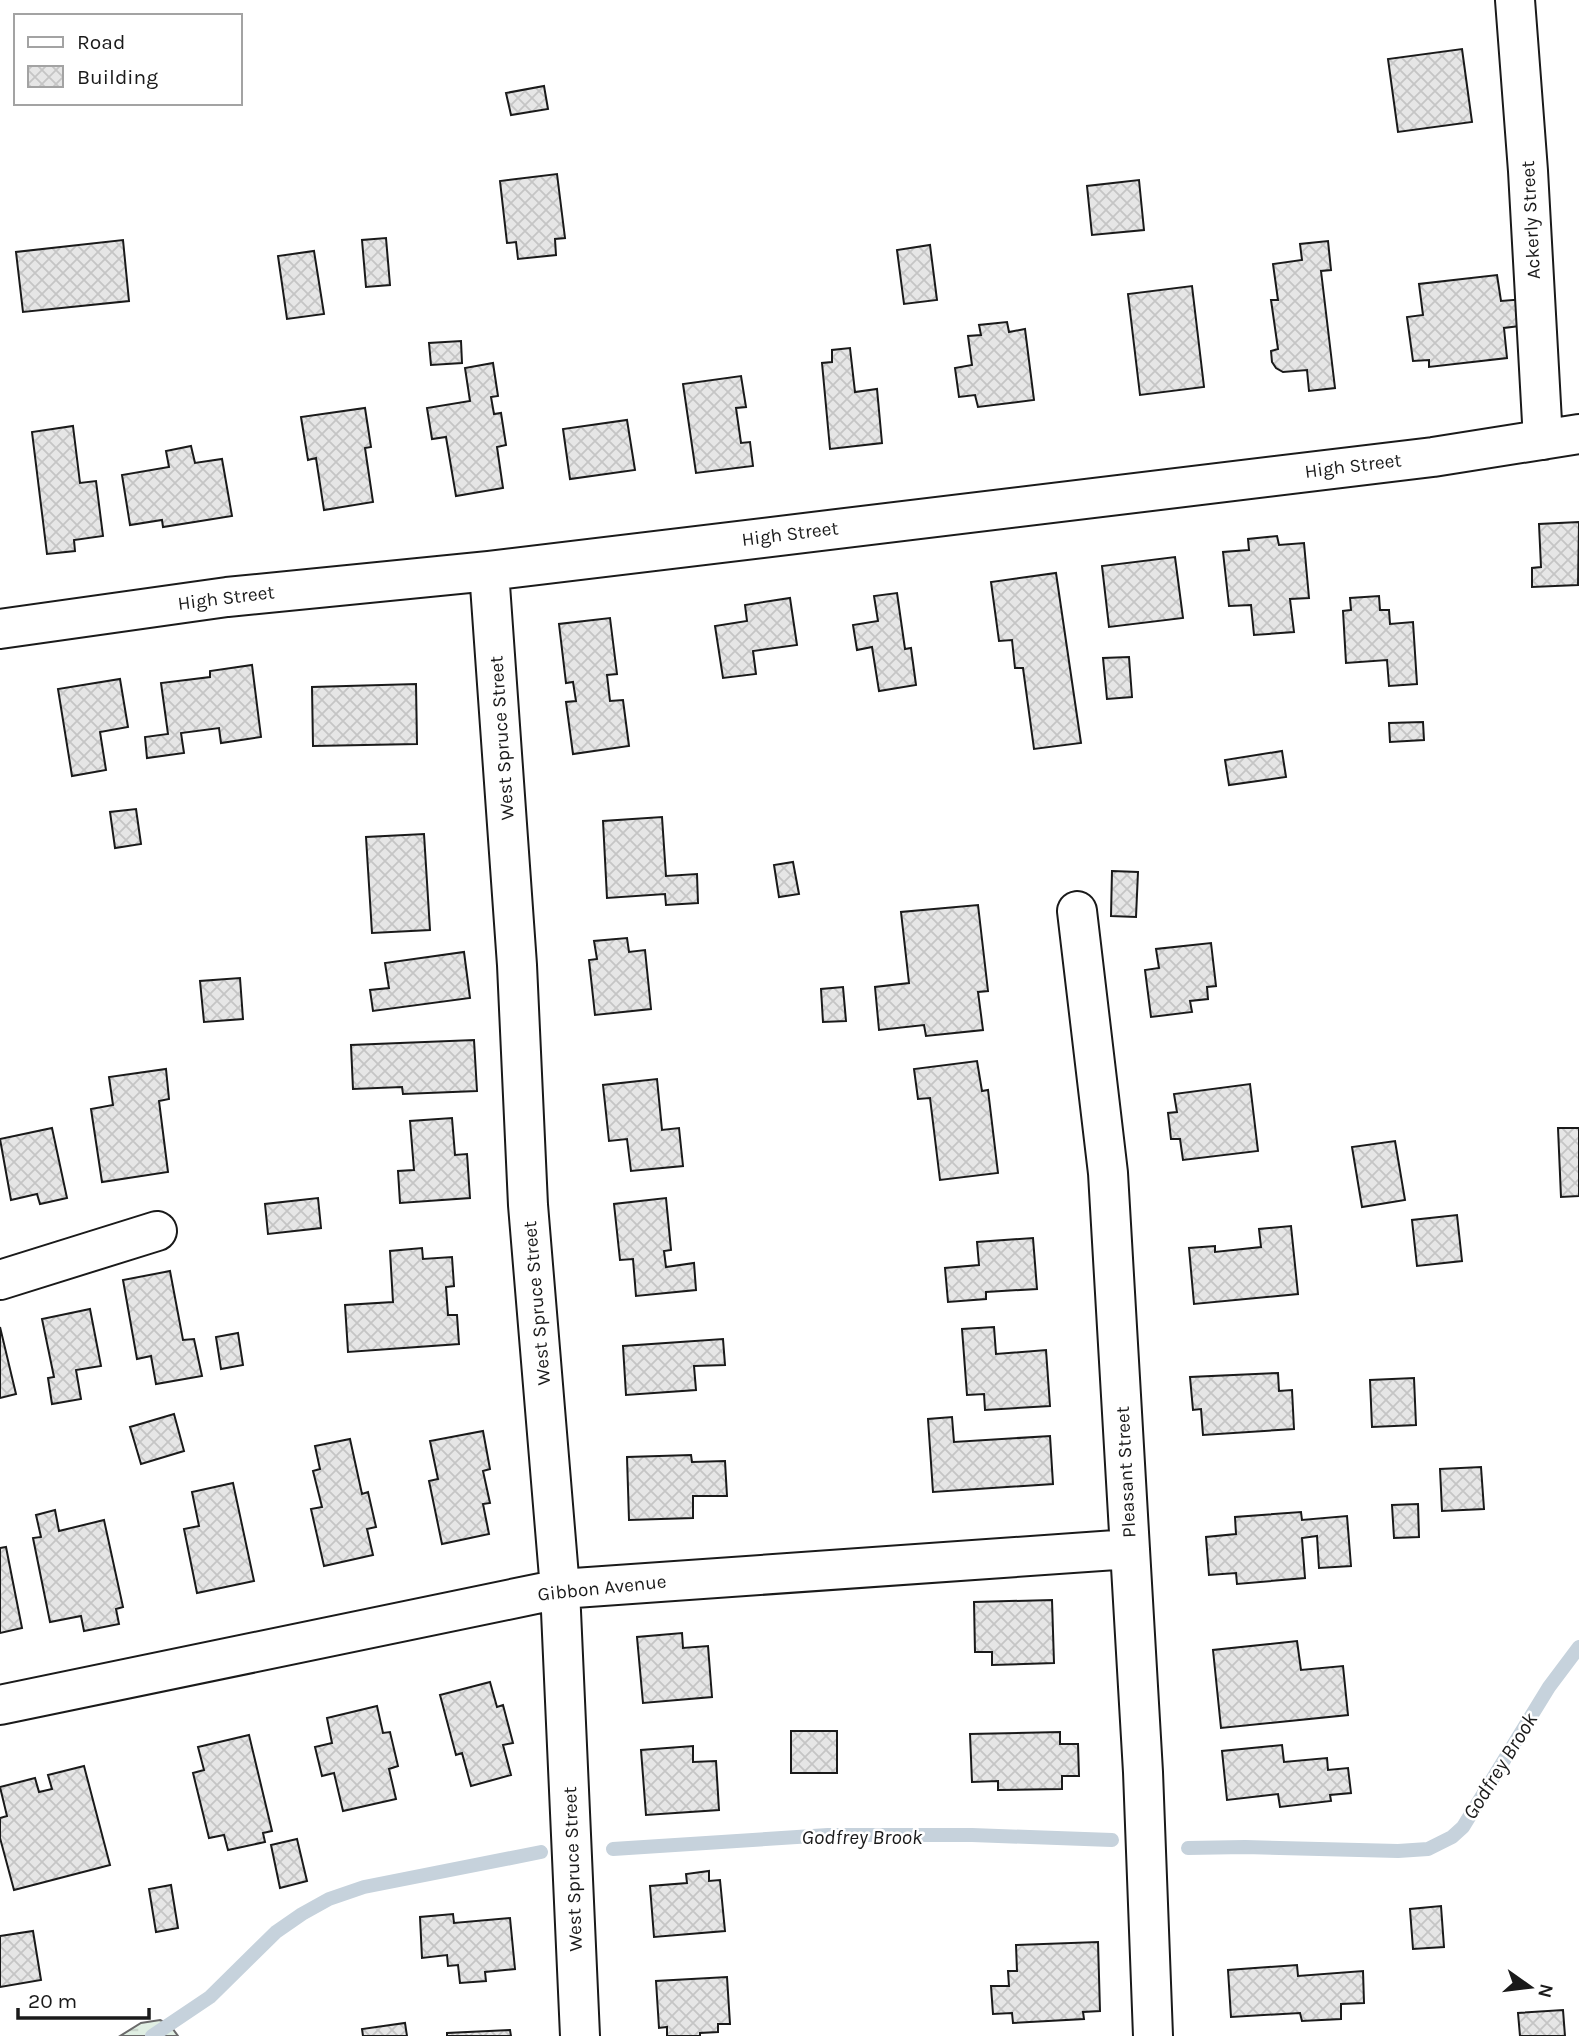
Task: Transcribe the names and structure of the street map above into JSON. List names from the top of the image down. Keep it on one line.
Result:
{"streets":{"street":["Ackerly Street","High Street","West Spruce Street","Pleasant Street","Gibbon Avenue"]},"crossings":[["Ackerly Street","High Street"],["High Street","West Spruce Street"],["West Spruce Street","Gibbon Avenue"],["Pleasant Street","Gibbon Avenue"]],"water":["Godfrey Brook"],"legend":["Road","Building"],"scale_bar":"20 m","north":"right"}
